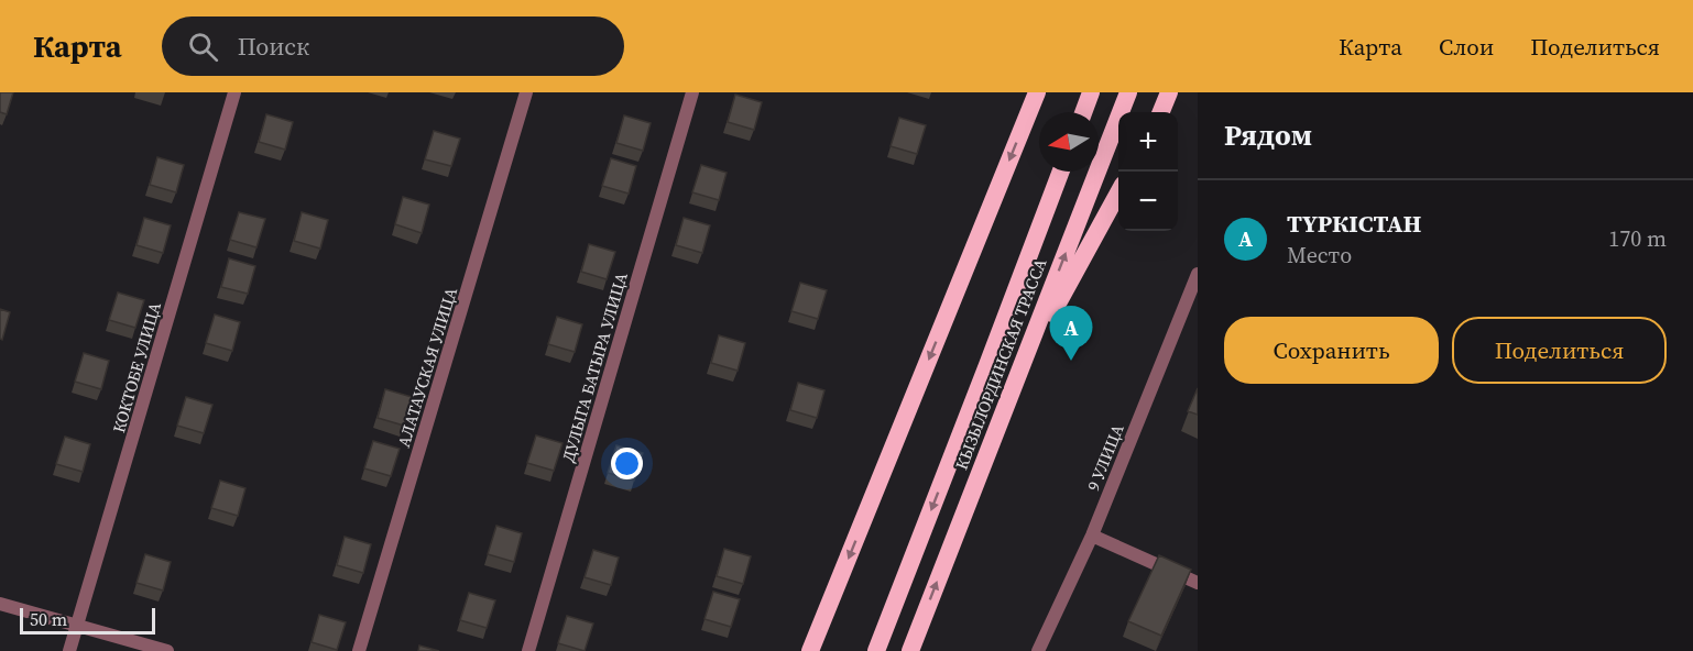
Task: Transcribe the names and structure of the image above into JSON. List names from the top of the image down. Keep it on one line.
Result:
{"streets":{"highway":["КЫЗЫЛОРДИНСКАЯ ТРАССА"],"street":["КОКТОБЕ УЛИЦА","АЛАТАУСКАЯ УЛИЦА","ДУЛЫГА БАТЫРА УЛИЦА","9 УЛИЦА"]},"scale_bar":"50 m","north":"left","page":{"header":"Карта","search":"Поиск","nav":["Карта","Слои","Поделиться"],"heading":"Рядом","map_buttons":["+","−"],"list":[{"mark":"A","name":"ТҮРКIСТАН","note":"Место","value":"170 m"}],"buttons":["Сохранить","Поделиться"],"pins":"A","scale":"50 m"}}
